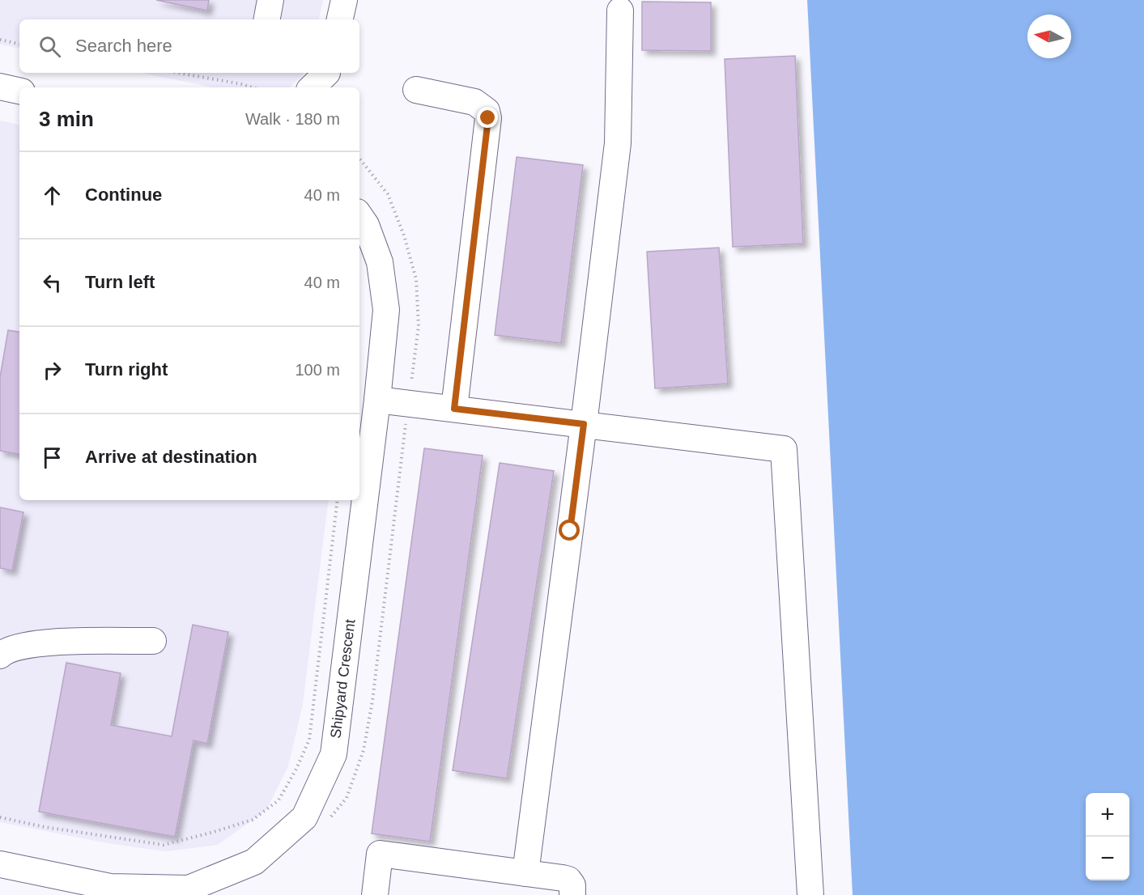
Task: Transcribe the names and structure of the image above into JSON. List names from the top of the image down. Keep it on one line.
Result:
{"streets":{"street":["Shipyard Crescent"]},"north":"left","page":{"search":"Search here","heading":["3 min","Walk · 180 m"],"list":[["Continue","40 m"],["Turn left","40 m"],["Turn right","100 m"],"Arrive at destination"],"map_buttons":["+","−"]}}
